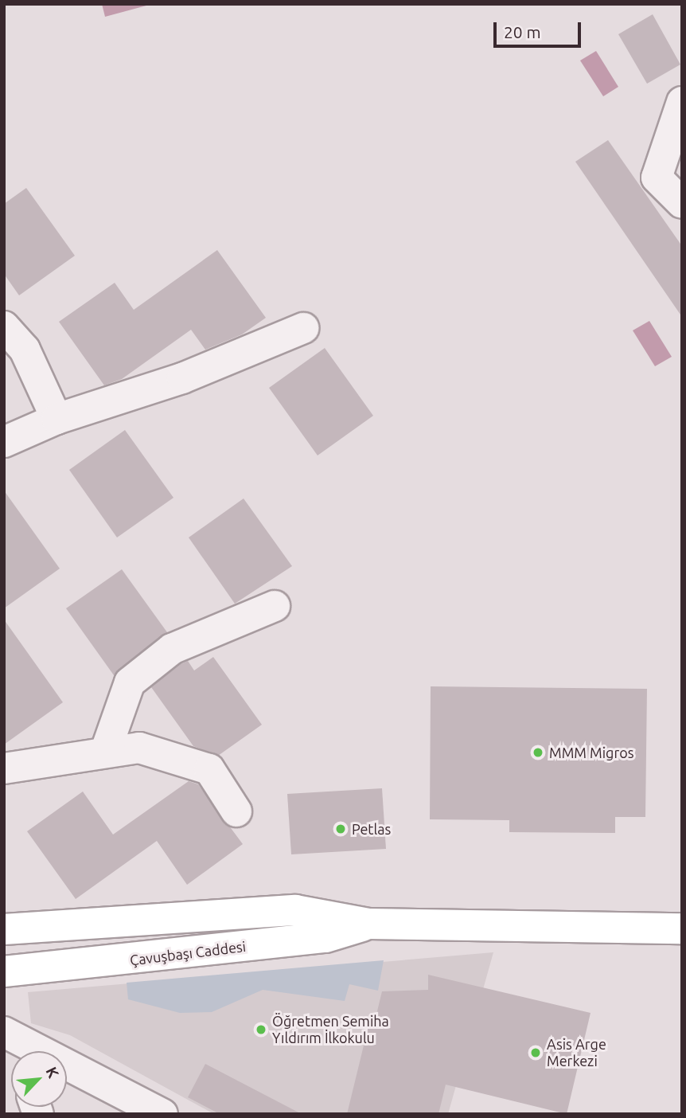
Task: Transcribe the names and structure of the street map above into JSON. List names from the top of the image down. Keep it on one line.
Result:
{"streets":{"main road":["Çavuşbaşı Caddesi"]},"places":["MMM Migros","Petlas","Öğretmen Semiha Yıldırım İlkokulu","Asis Arge Merkezi"],"scale_bar":"20 m","north":"top right"}
